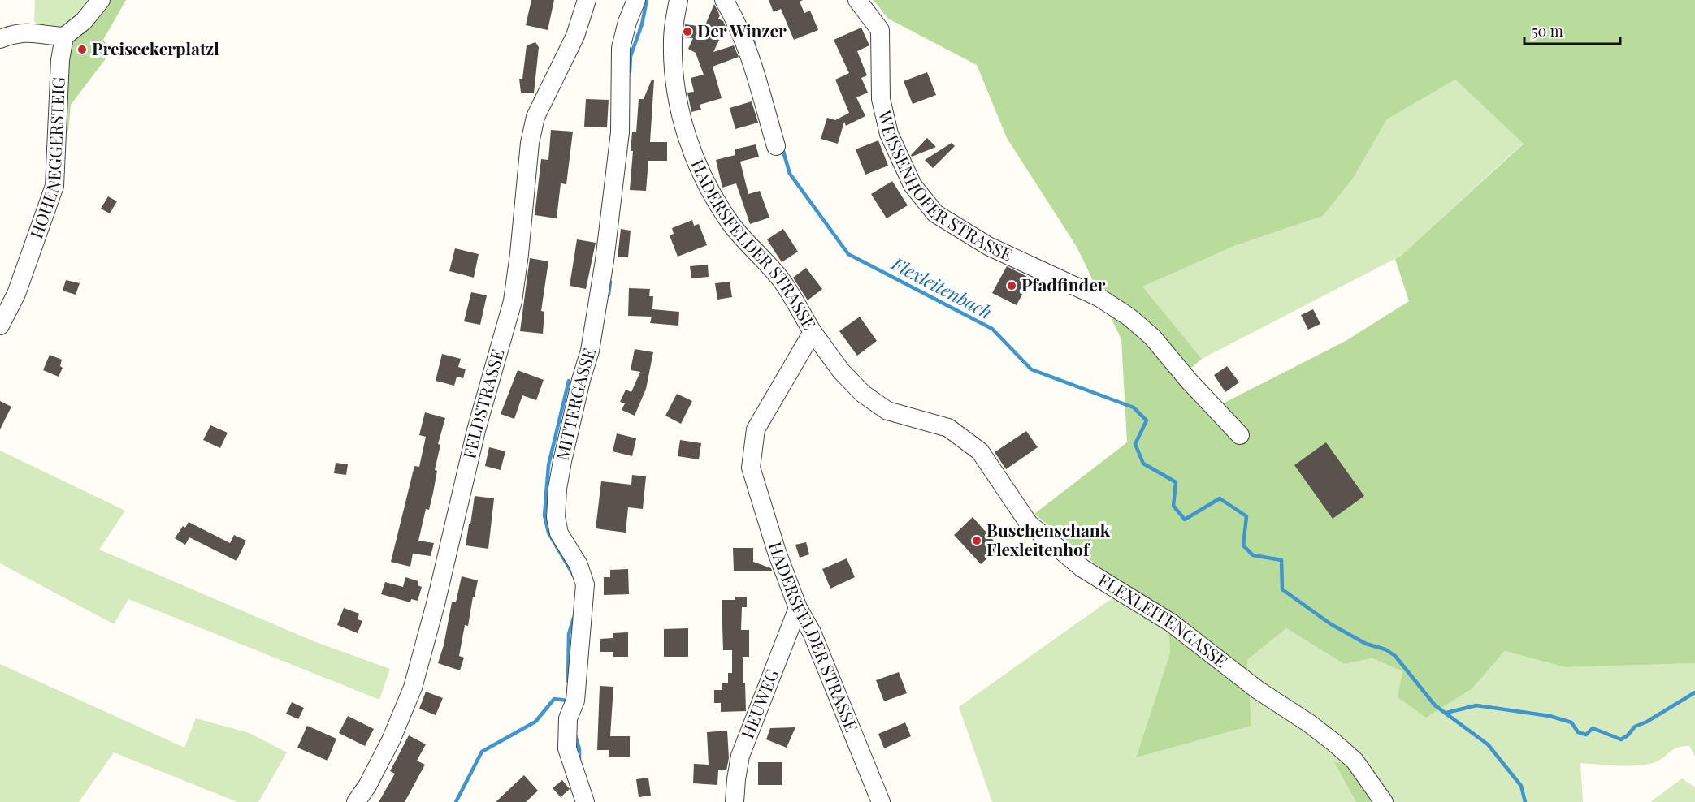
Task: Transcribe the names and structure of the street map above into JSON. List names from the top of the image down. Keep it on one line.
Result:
{"streets":{"street":["HOHENEGGERSTEIG","WEISSENHOFER STRASSE","HADERSFELDER STRASSE","FELDSTRASSE","MITTERGASSE","FLEXLEITENGASSE","HEUWEG"]},"crossings":[["HADERSFELDER STRASSE","FLEXLEITENGASSE"],["HADERSFELDER STRASSE","HEUWEG"]],"water":["Flexleitenbach"],"places":["Der Winzer","Preiseckerplatzl","Pfadfinder","Buschenschank Flexleitenhof"],"scale_bar":"50 m"}
